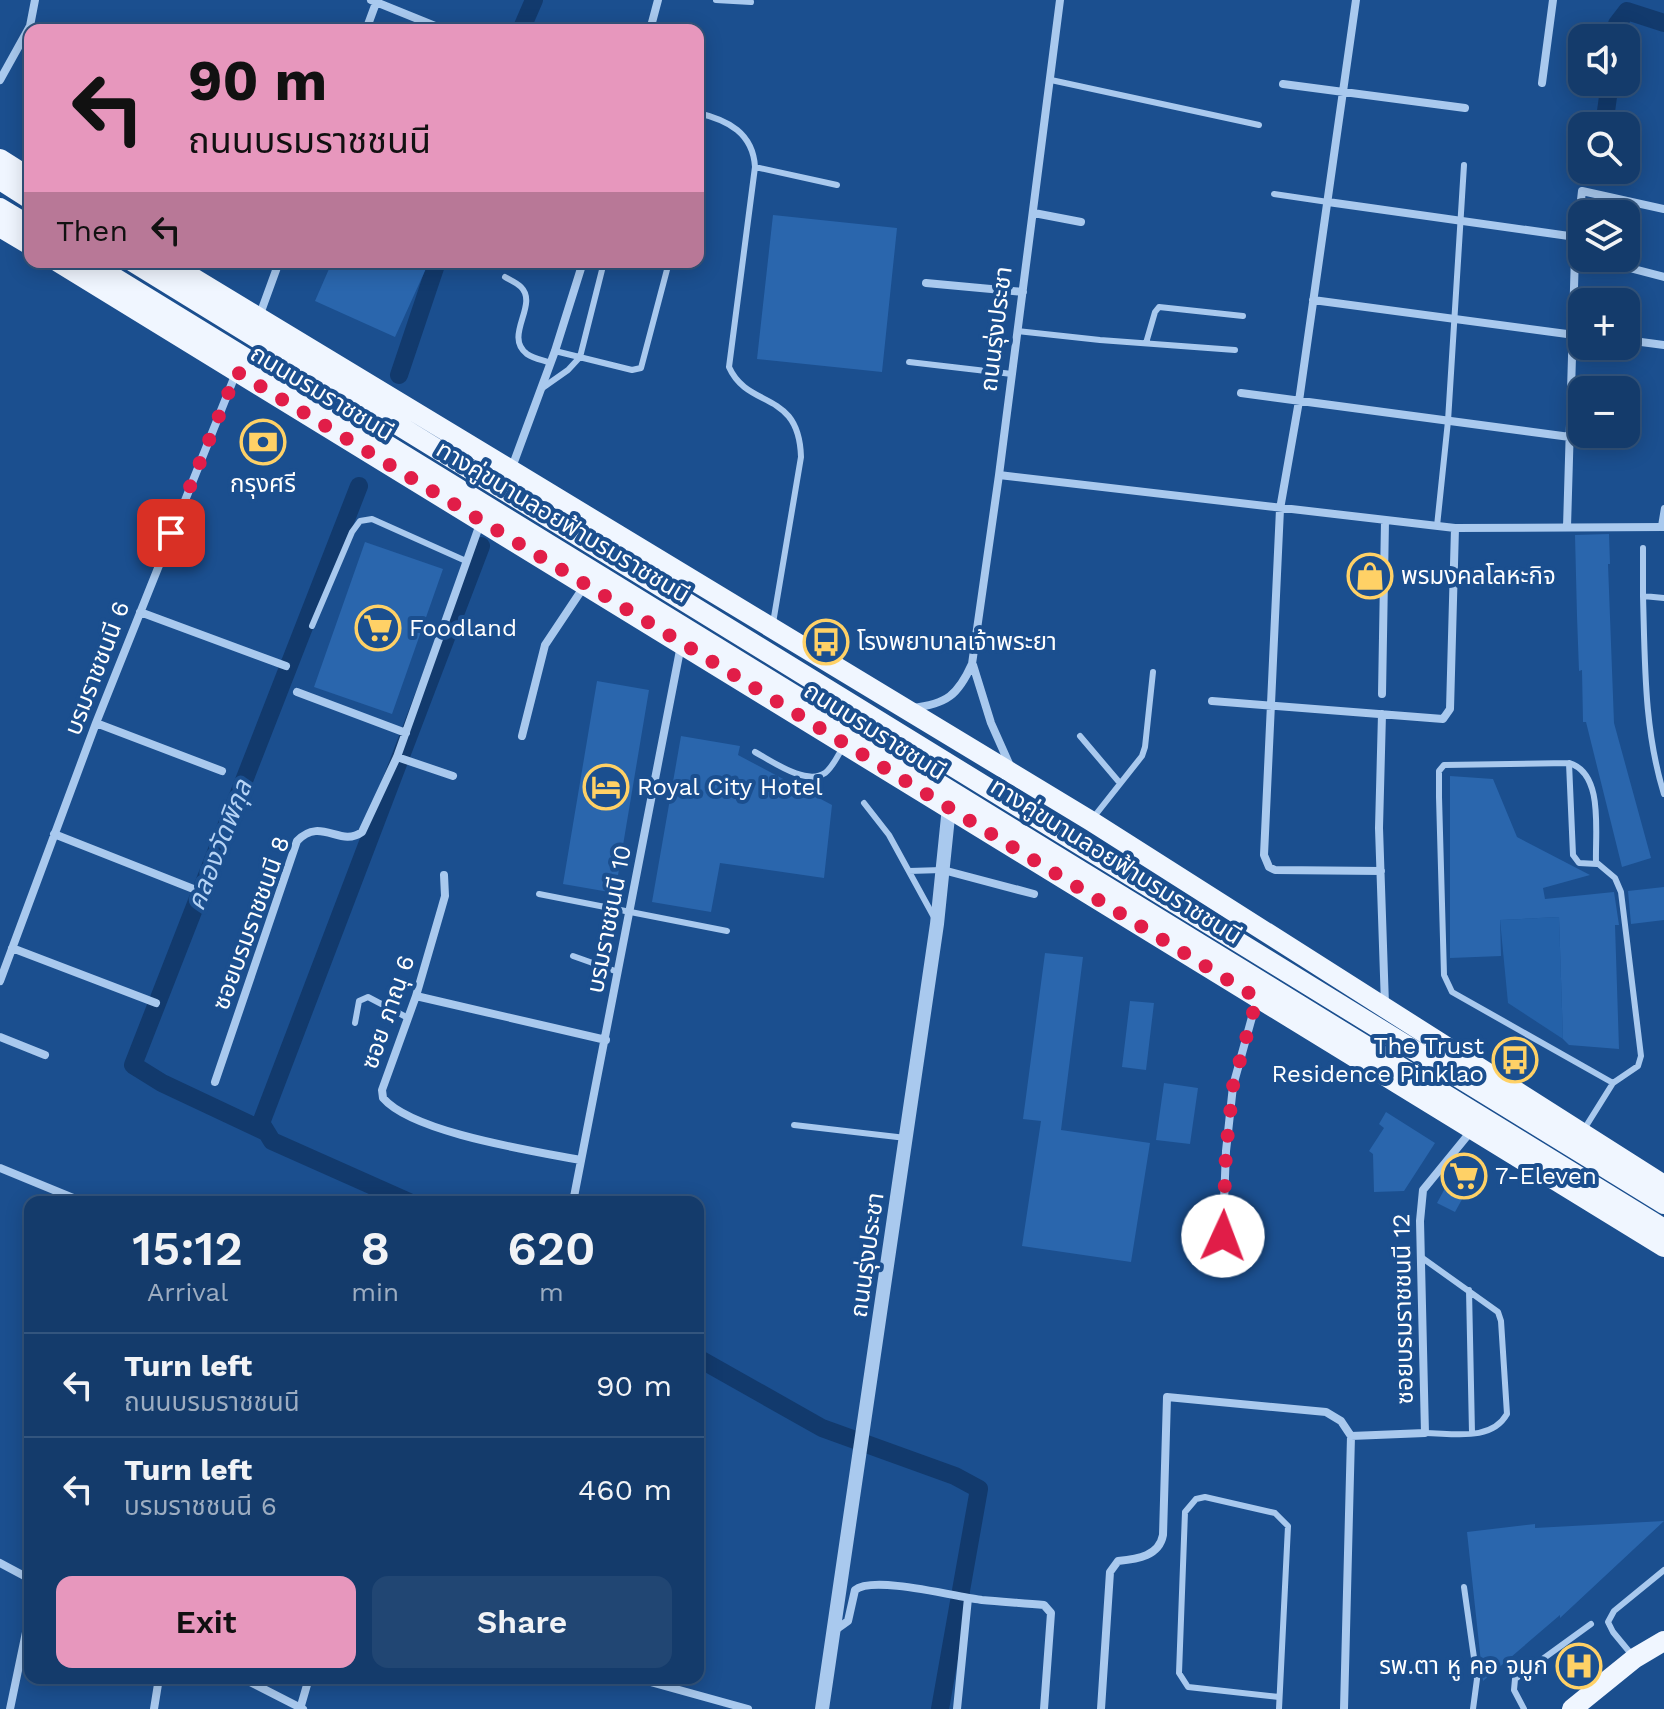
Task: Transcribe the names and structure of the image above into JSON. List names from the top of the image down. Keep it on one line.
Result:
{"streets":{"main road":["ถนนบรมราชชนนี","ทางคู่ขนานลอยฟ้าบรมราชชนนี"],"street":["ถนนรุ่งประชา","บรมราชชนนี 6","บรมราชชนนี 10","ซอยบรมราชชนนี 8","ซอย ภาณุ 6","ซอยบรมราชชนนี 12"]},"crossings":[["ถนนรุ่งประชา","ถนนบรมราชชนนี"],["ถนนบรมราชชนนี","บรมราชชนนี 6"],["ถนนบรมราชชนนี","บรมราชชนนี 10"],["ถนนบรมราชชนนี","ซอยบรมราชชนนี 8"],["ถนนบรมราชชนนี","ซอยบรมราชชนนี 12"],["บรมราชชนนี 10","ซอย ภาณุ 6"]],"water":["คลองวัดพิกุล"],"places":{"bank":["กรุงศรี"],"shop":["พรมงคลโลหะกิจ"],"supermarket":["Foodland","7-Eleven"],"bus stop":["โรงพยาบาลเจ้าพระยา","The Trust Residence Pinklao"],"hotel":["Royal City Hotel"],"hospital":["รพ.ตา หู คอ จมูก"]},"page":{"map_buttons":["+","−"],"turn":["90 m","ถนนบรมราชชนนี"],"then":"Then","eta":["15:12","Arrival","8","min","620","m"],"list":[{"name":"Turn left","note":"ถนนบรมราชชนนี","value":"90 m"},{"name":"Turn left","note":"บรมราชชนนี 6","value":"460 m"}],"buttons":["Exit","Share"]}}
